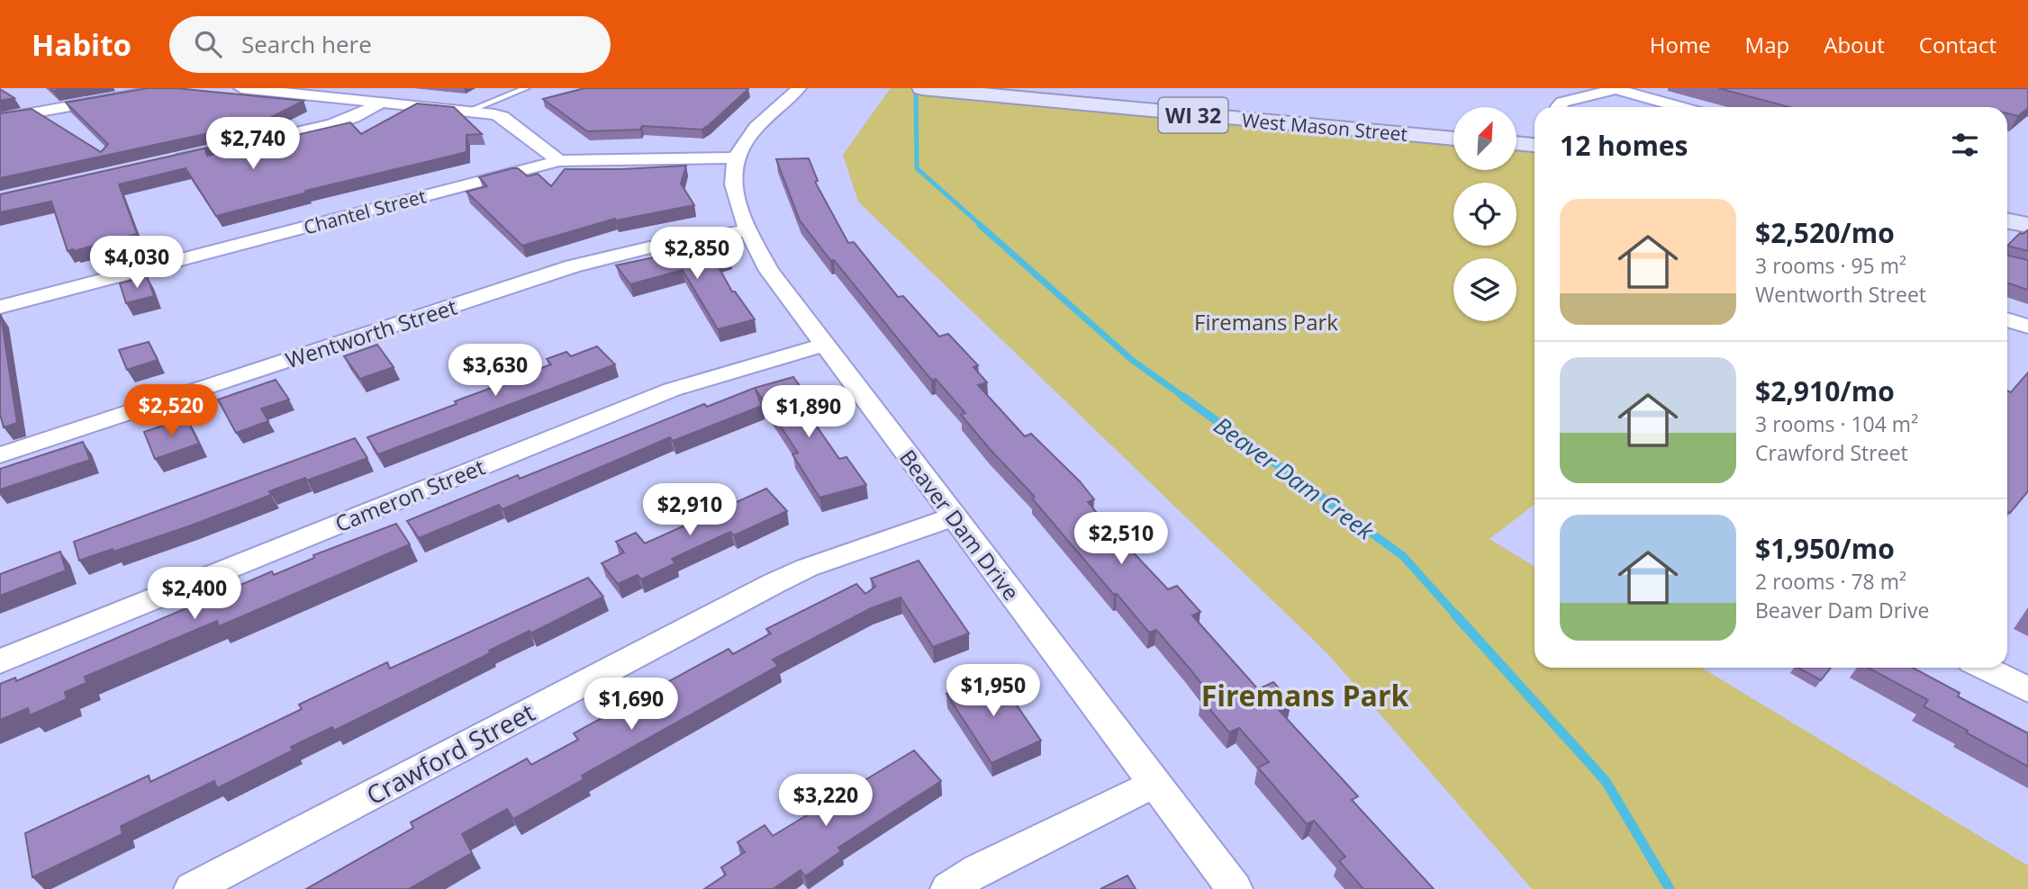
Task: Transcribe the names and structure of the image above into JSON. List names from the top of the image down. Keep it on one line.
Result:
{"streets":{"main road":["WI 32","West Mason Street"],"street":["Chantel Street","Wentworth Street","Cameron Street","Beaver Dam Drive","Crawford Street"]},"crossings":[["Chantel Street","Beaver Dam Drive"],["Wentworth Street","Beaver Dam Drive"],["Cameron Street","Beaver Dam Drive"],["Beaver Dam Drive","Crawford Street"]],"districts":["Firemans Park"],"water":["Beaver Dam Creek"],"parks":["Firemans Park"],"north":"top right","page":{"header":"Habito","search":"Search here","nav":["Home","Map","About","Contact"],"heading":"12 homes","price":["$2,740","$2,850","$4,030","$3,630","$2,520","$1,890","$2,910","$2,510","$2,400","$1,950","$1,690","$3,220"],"list":[{"name":"$2,520/mo","note":"3 rooms · 95 m² · Wentworth Street"},{"name":"$2,910/mo","note":"3 rooms · 104 m² · Crawford Street"},{"name":"$1,950/mo","note":"2 rooms · 78 m² · Beaver Dam Drive"}]}}
